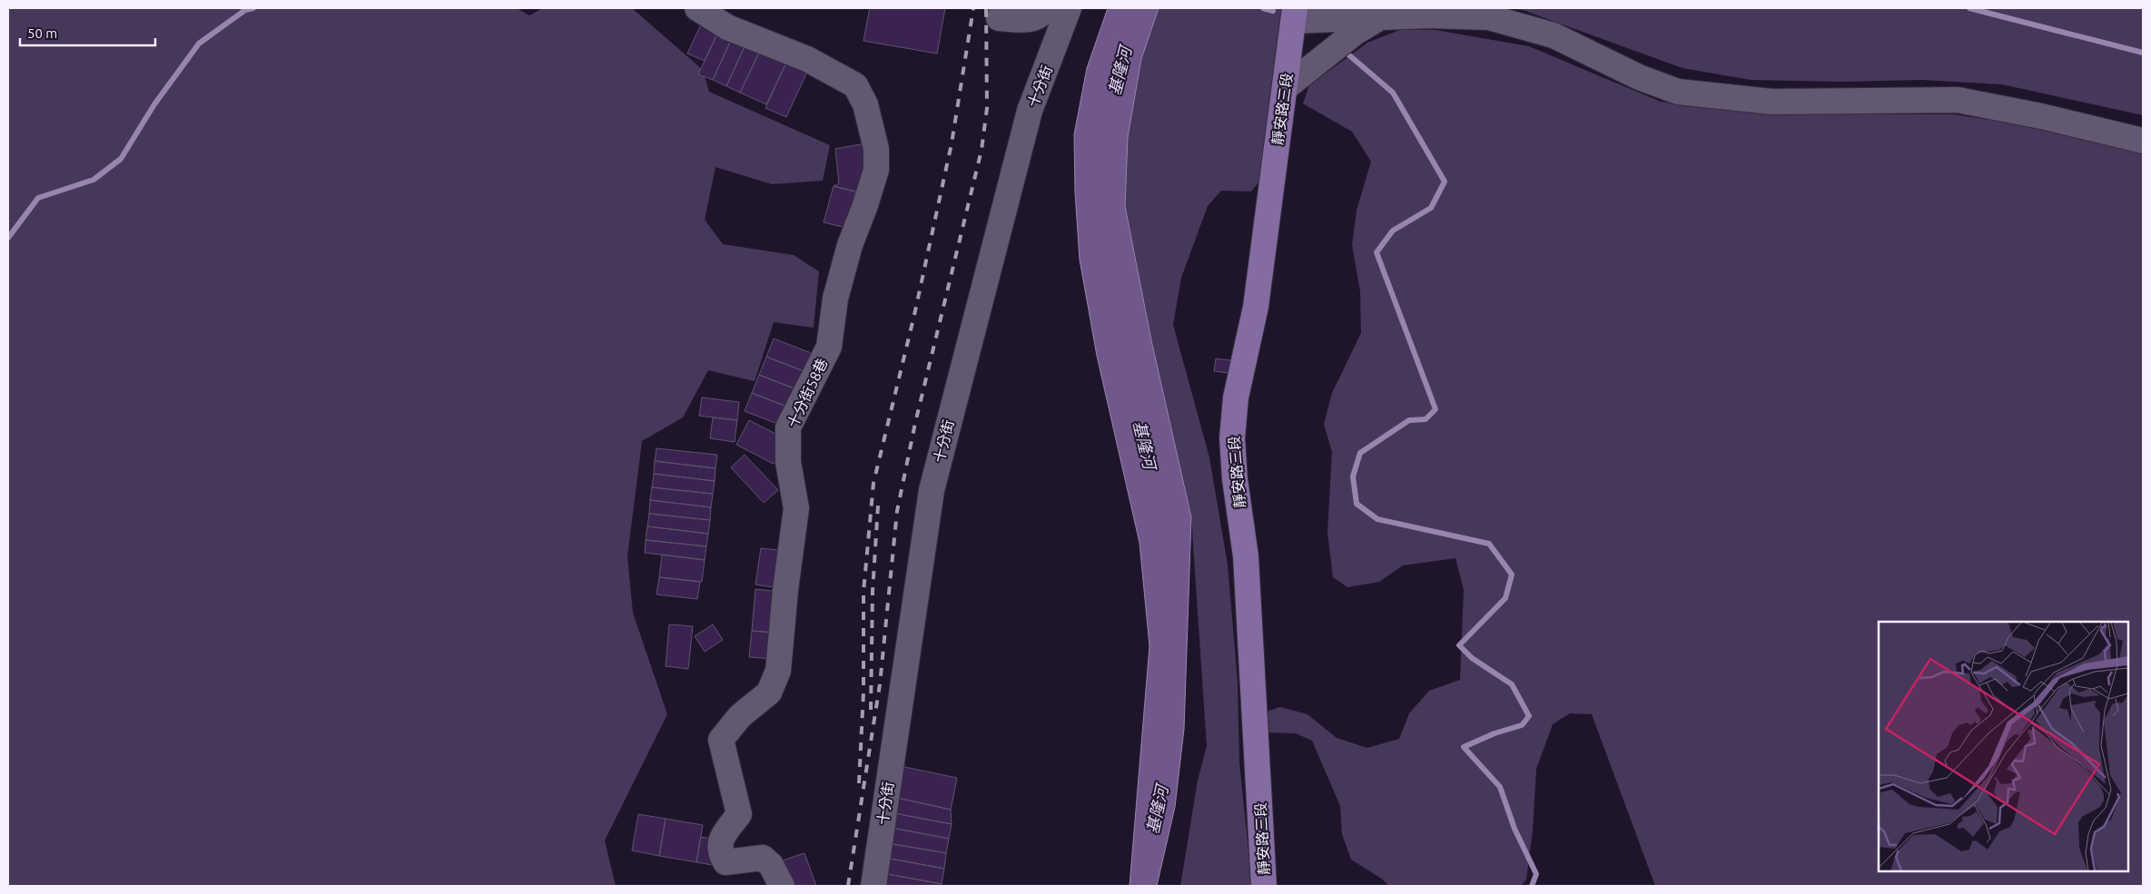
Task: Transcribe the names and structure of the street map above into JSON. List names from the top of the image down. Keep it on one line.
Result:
{"streets":{"main road":["靜安路三段"],"street":["十分街","十分街58巷"]},"water":["基隆河"],"scale_bar":"50 m"}
